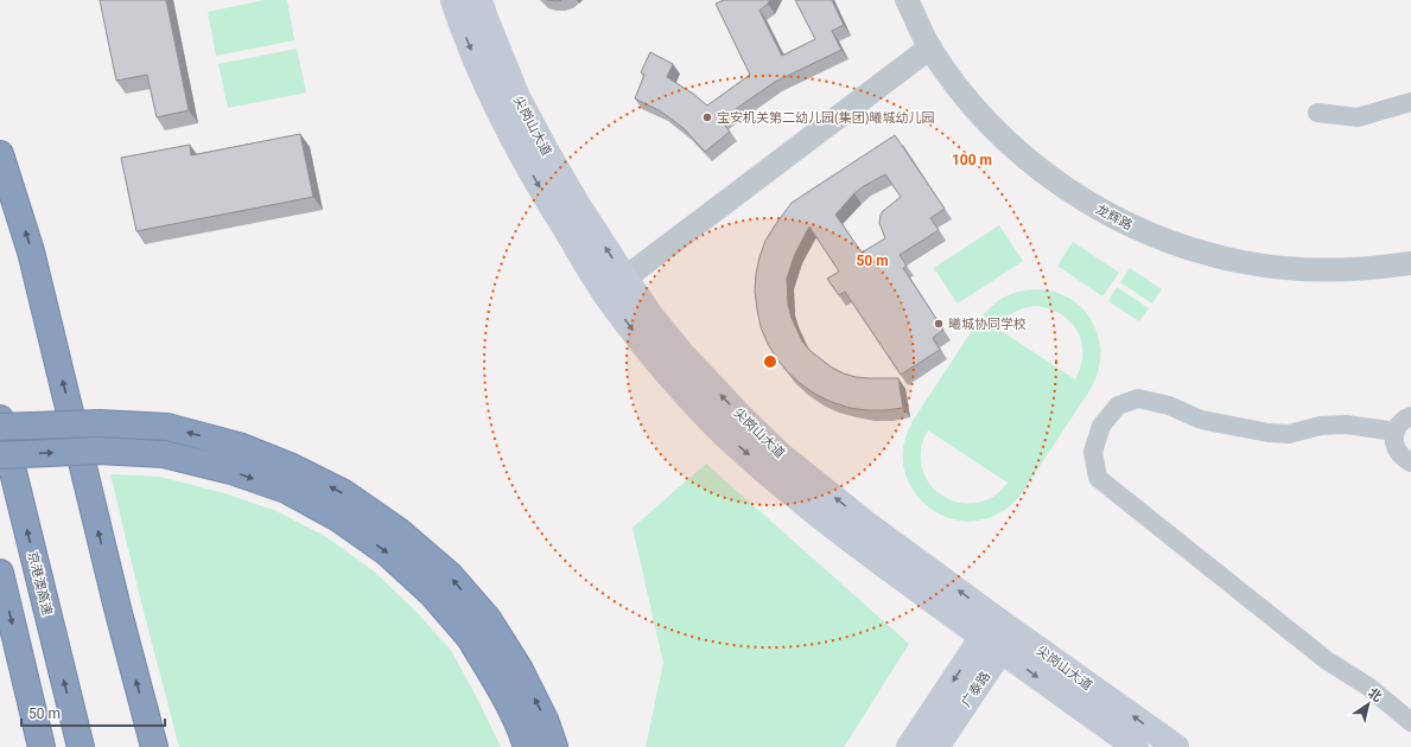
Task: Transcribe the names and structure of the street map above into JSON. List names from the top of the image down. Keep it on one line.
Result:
{"streets":{"highway":["京港澳高速"],"main road":["尖岗山大道","广泰路"],"street":["龙辉路"]},"crossings":[["尖岗山大道","广泰路"]],"places":["宝安机关第二幼儿园(集团)曦城幼儿园","曦城协同学校"],"scale_bar":"50 m","north":"top right","rings":["100 m","50 m"]}
